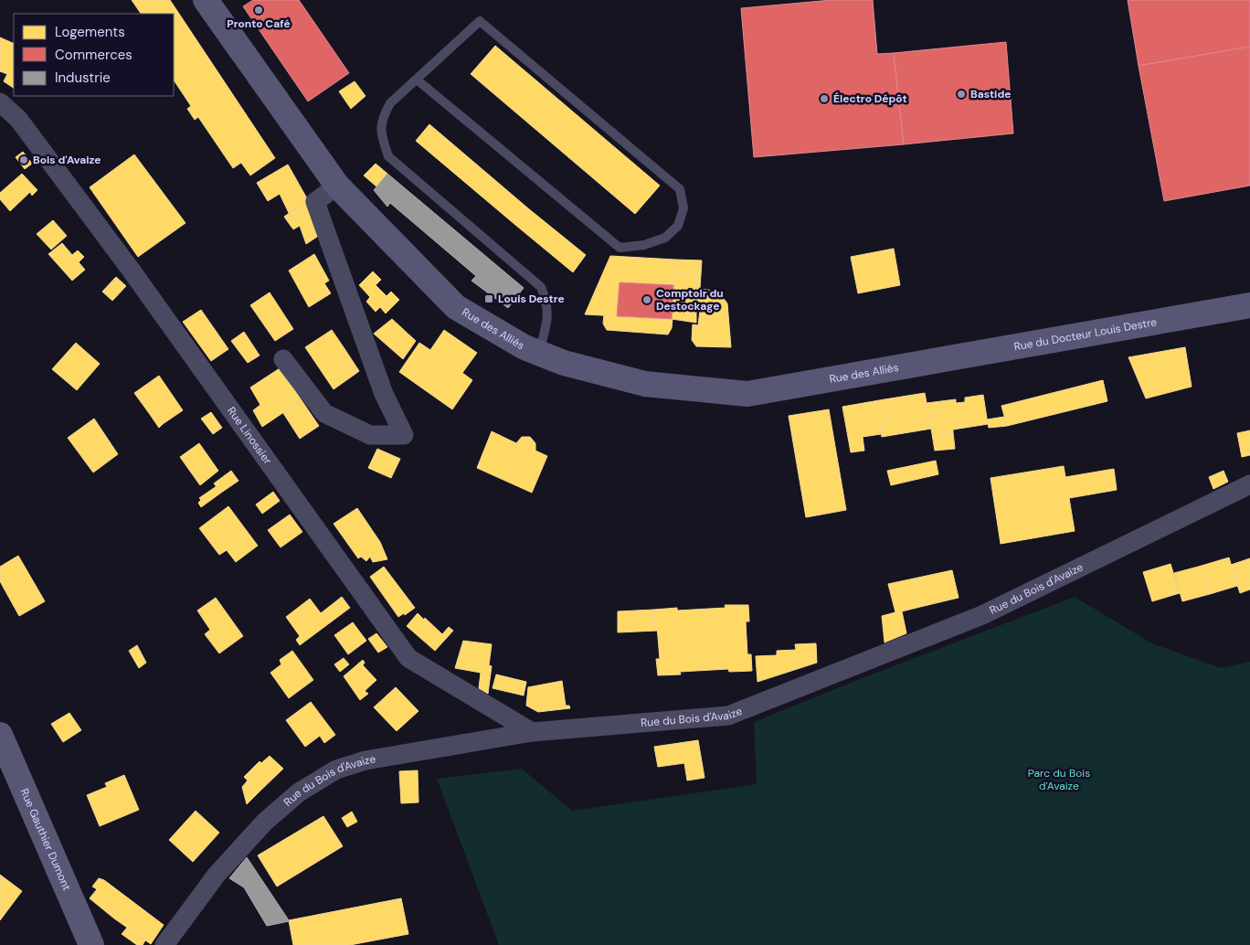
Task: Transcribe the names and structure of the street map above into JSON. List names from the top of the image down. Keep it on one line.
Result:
{"streets":{"street":["Rue des Alliés","Rue du Docteur Louis Destre","Rue Linossier","Rue du Bois d'Avaize","Rue Gauthier Dumont"]},"crossings":[["Rue des Alliés","Rue du Docteur Louis Destre"],["Rue Linossier","Rue du Bois d'Avaize"]],"parks":["Parc du Bois d'Avaize"],"places":{"other":["Pronto Café","Bastide","Électro Dépôt","Bois d'Avaize","Comptoir du Destockage"],"transit":["Louis Destre"]},"legend":["Logements","Commerces","Industrie"]}
